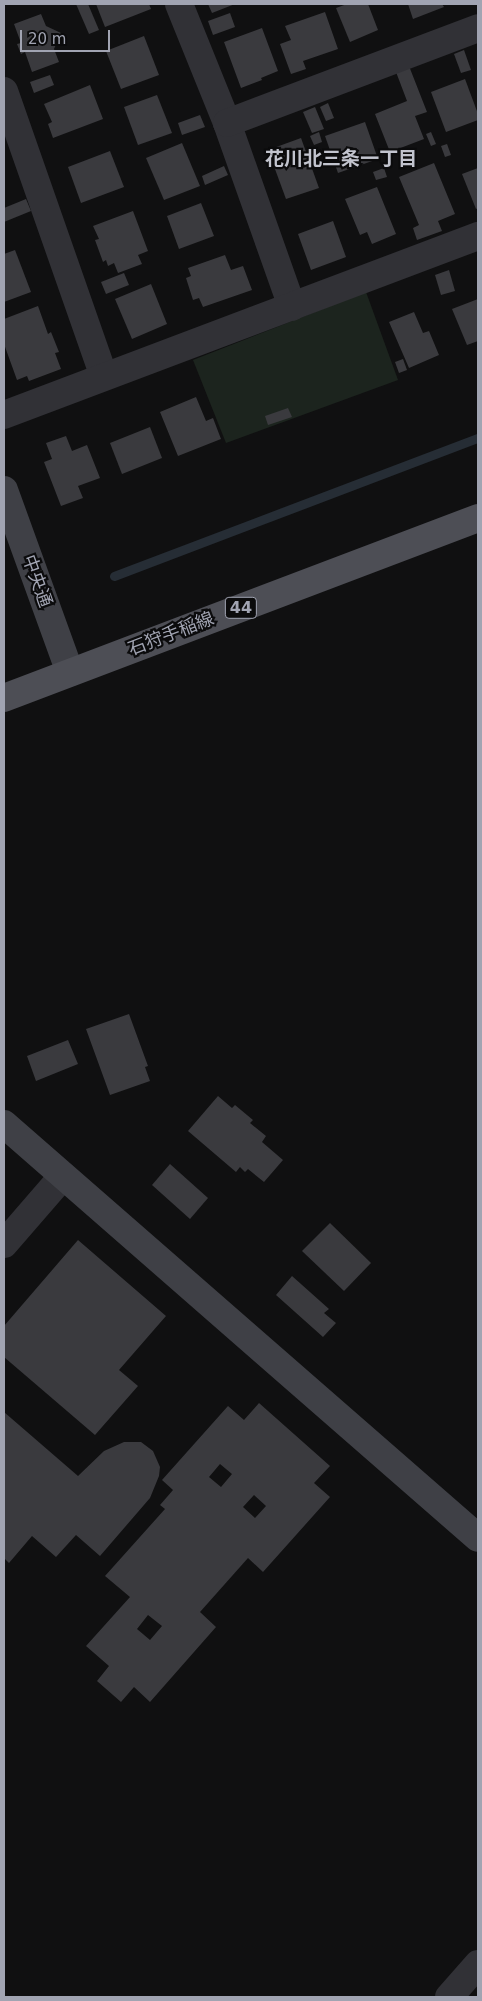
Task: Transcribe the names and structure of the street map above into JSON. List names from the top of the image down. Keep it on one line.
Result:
{"streets":{"main road":["44","石狩手稲線"],"street":["中央通"]},"crossings":[["中央通","石狩手稲線"]],"districts":["花川北三条一丁目"],"scale_bar":"20 m"}
